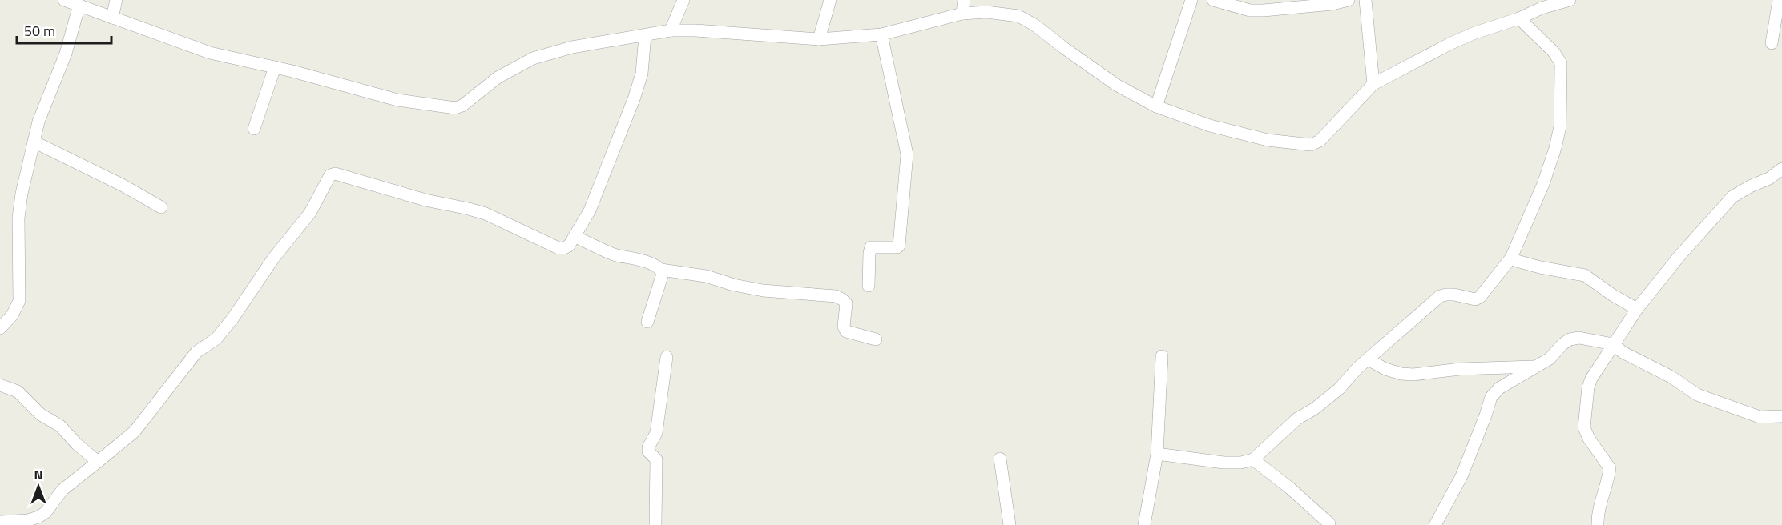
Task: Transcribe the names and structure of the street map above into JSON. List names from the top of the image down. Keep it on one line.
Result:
{"scale_bar":"50 m","north":"top"}
